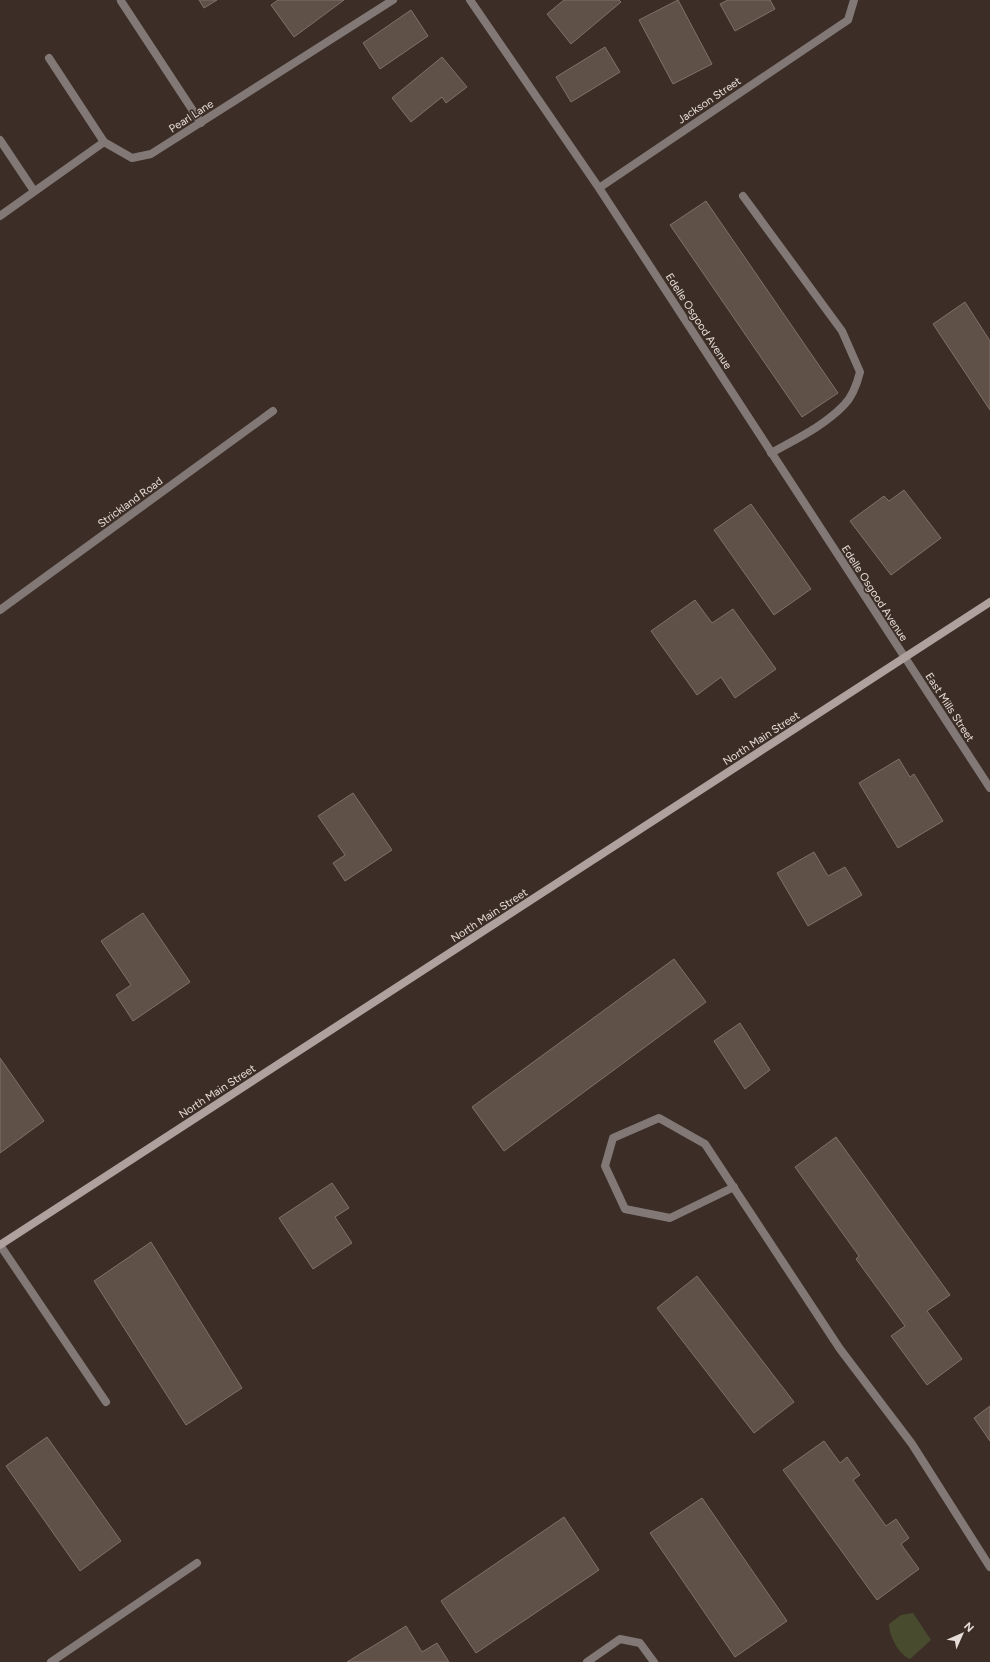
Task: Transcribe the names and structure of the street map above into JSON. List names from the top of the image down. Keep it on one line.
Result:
{"streets":{"street":["Jackson Street","Pearl Lane","Edelle Osgood Avenue","Strickland Road","East Mills Street","North Main Street"]},"crossings":[["Jackson Street","Edelle Osgood Avenue"],["Edelle Osgood Avenue","East Mills Street"],["Edelle Osgood Avenue","North Main Street"],["East Mills Street","North Main Street"]],"north":"top right"}
